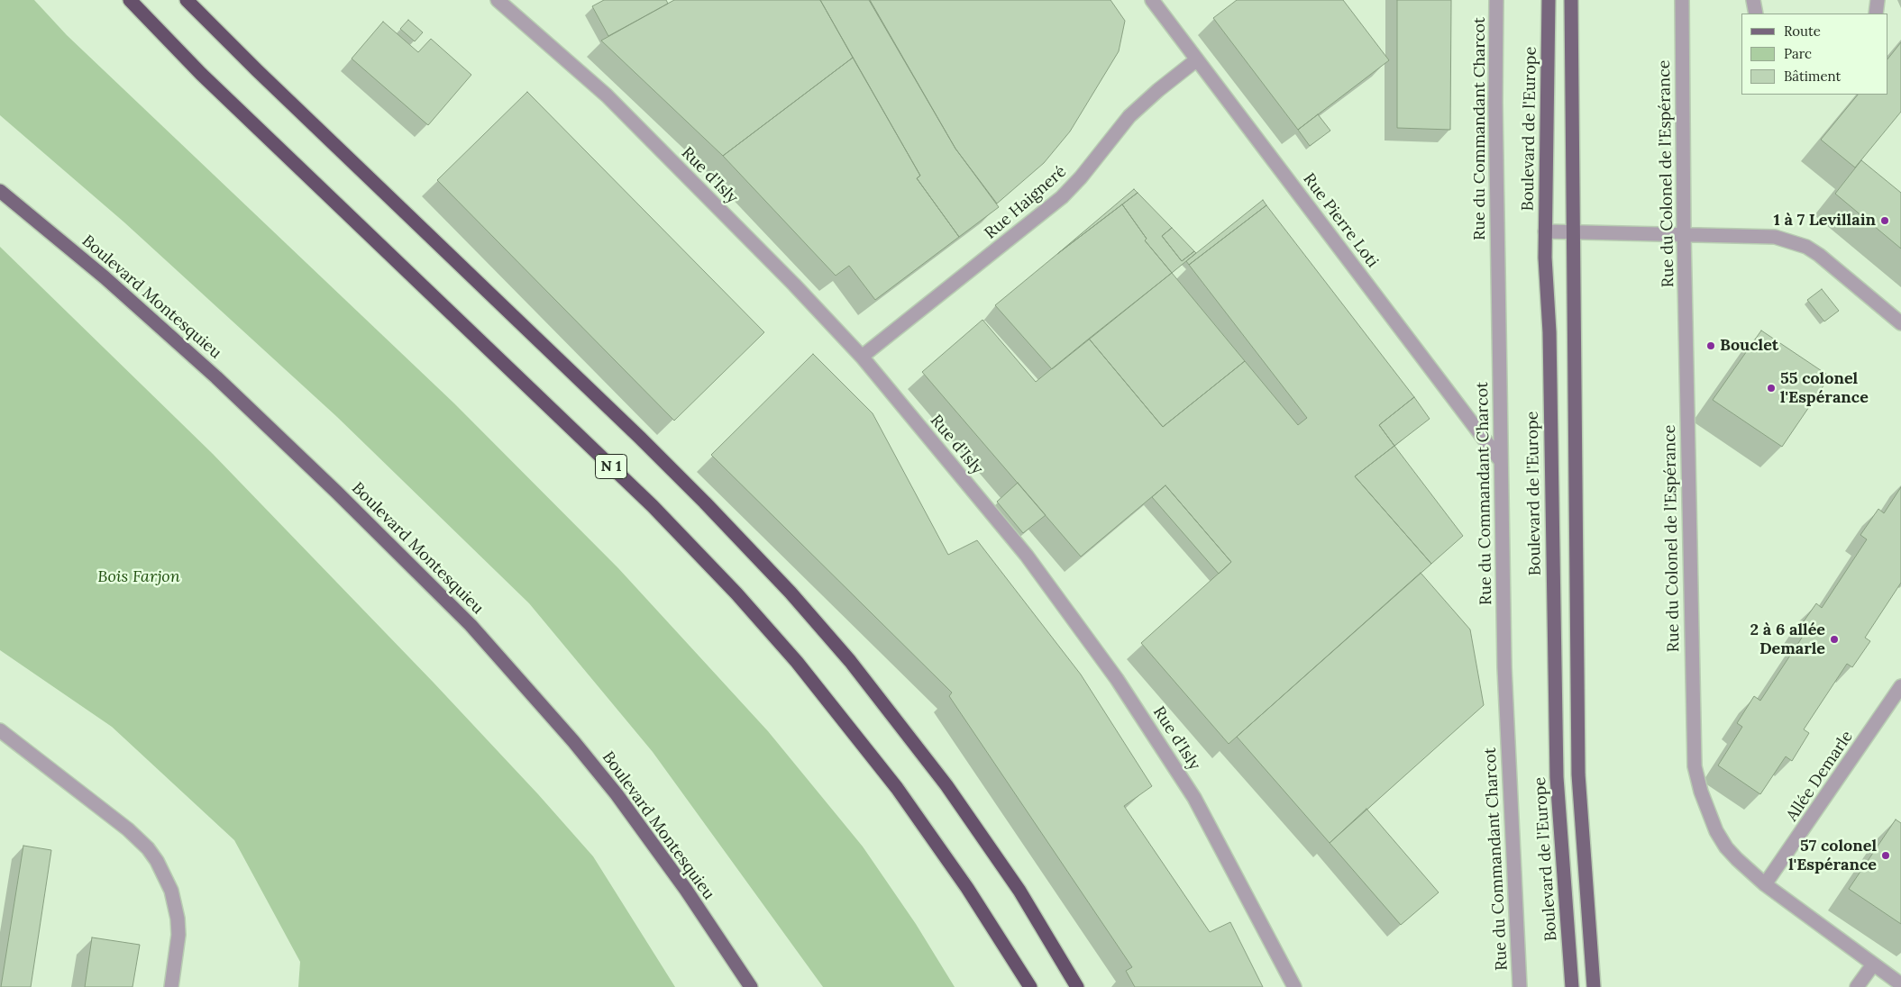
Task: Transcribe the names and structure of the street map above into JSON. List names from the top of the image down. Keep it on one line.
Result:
{"streets":{"highway":["N 1"],"main road":["Boulevard de l'Europe","Boulevard Montesquieu"],"street":["Rue du Commandant Charcot","Rue du Colonel de l'Espérance","Rue d'Isly","Rue Haigneré","Rue Pierre Loti","Allée Demarle"]},"crossings":[["Rue du Commandant Charcot","Rue Pierre Loti"],["Rue du Colonel de l'Espérance","Allée Demarle"],["Rue d'Isly","Rue Haigneré"],["Rue Haigneré","Rue Pierre Loti"]],"parks":["Bois Farjon"],"places":["1 à 7 Levillain","Bouclet","55 colonel l'Espérance","2 à 6 allée Demarle","57 colonel l'Espérance"],"legend":["Route","Parc","Bâtiment"]}
